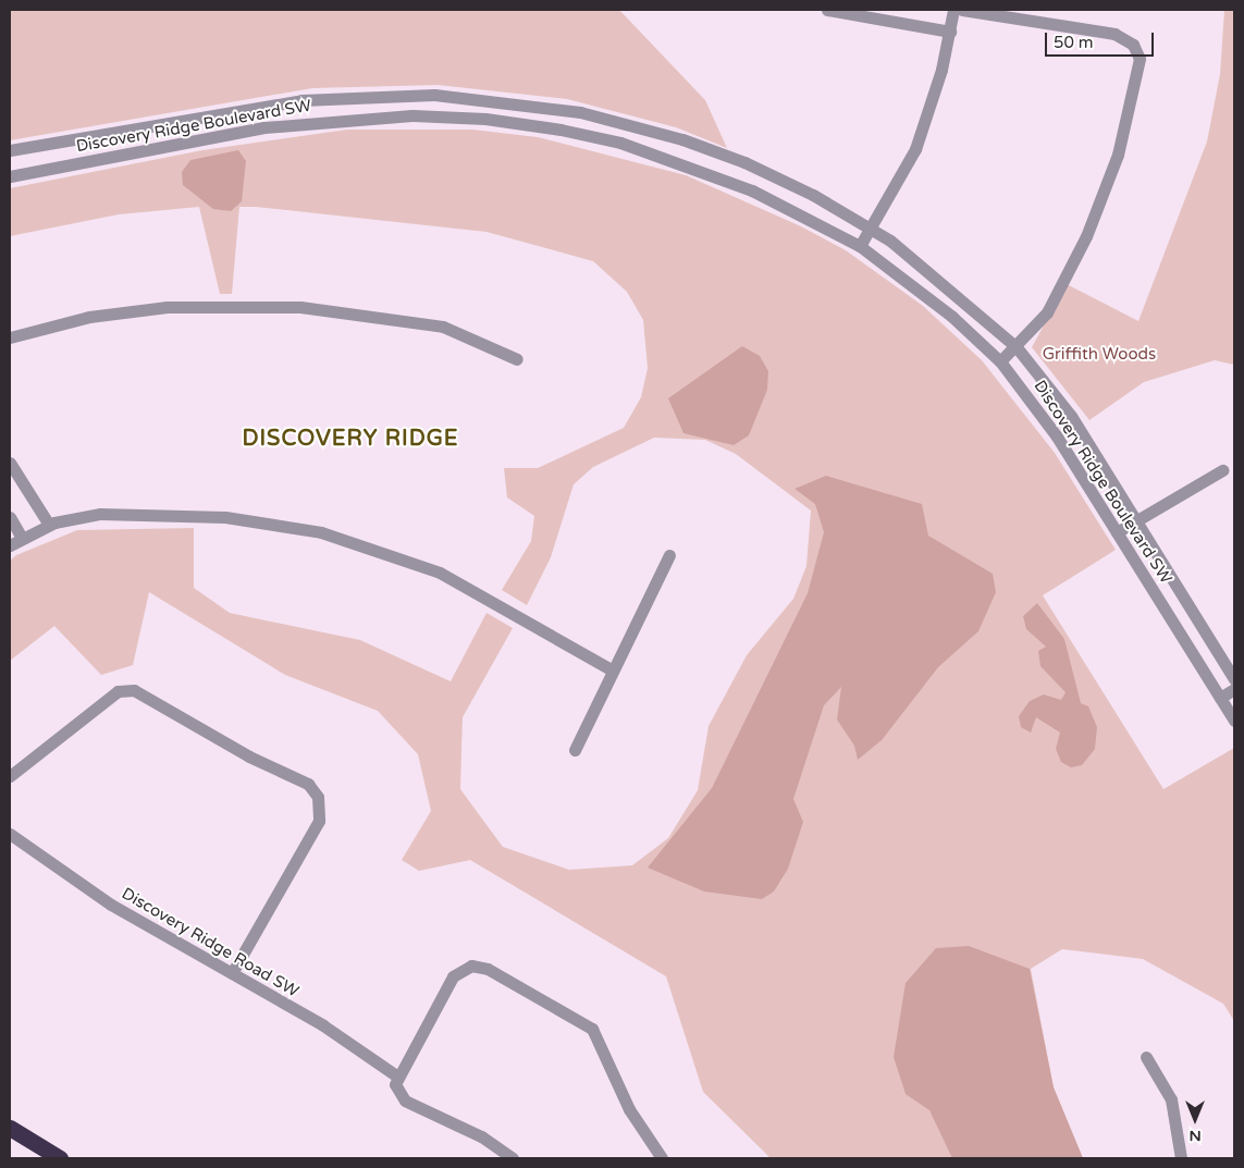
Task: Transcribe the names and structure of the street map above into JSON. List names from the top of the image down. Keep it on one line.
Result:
{"streets":{"street":["Discovery Ridge Boulevard SW","Discovery Ridge Road SW"]},"districts":["DISCOVERY RIDGE"],"parks":["Griffith Woods"],"scale_bar":"50 m","north":"bottom"}
